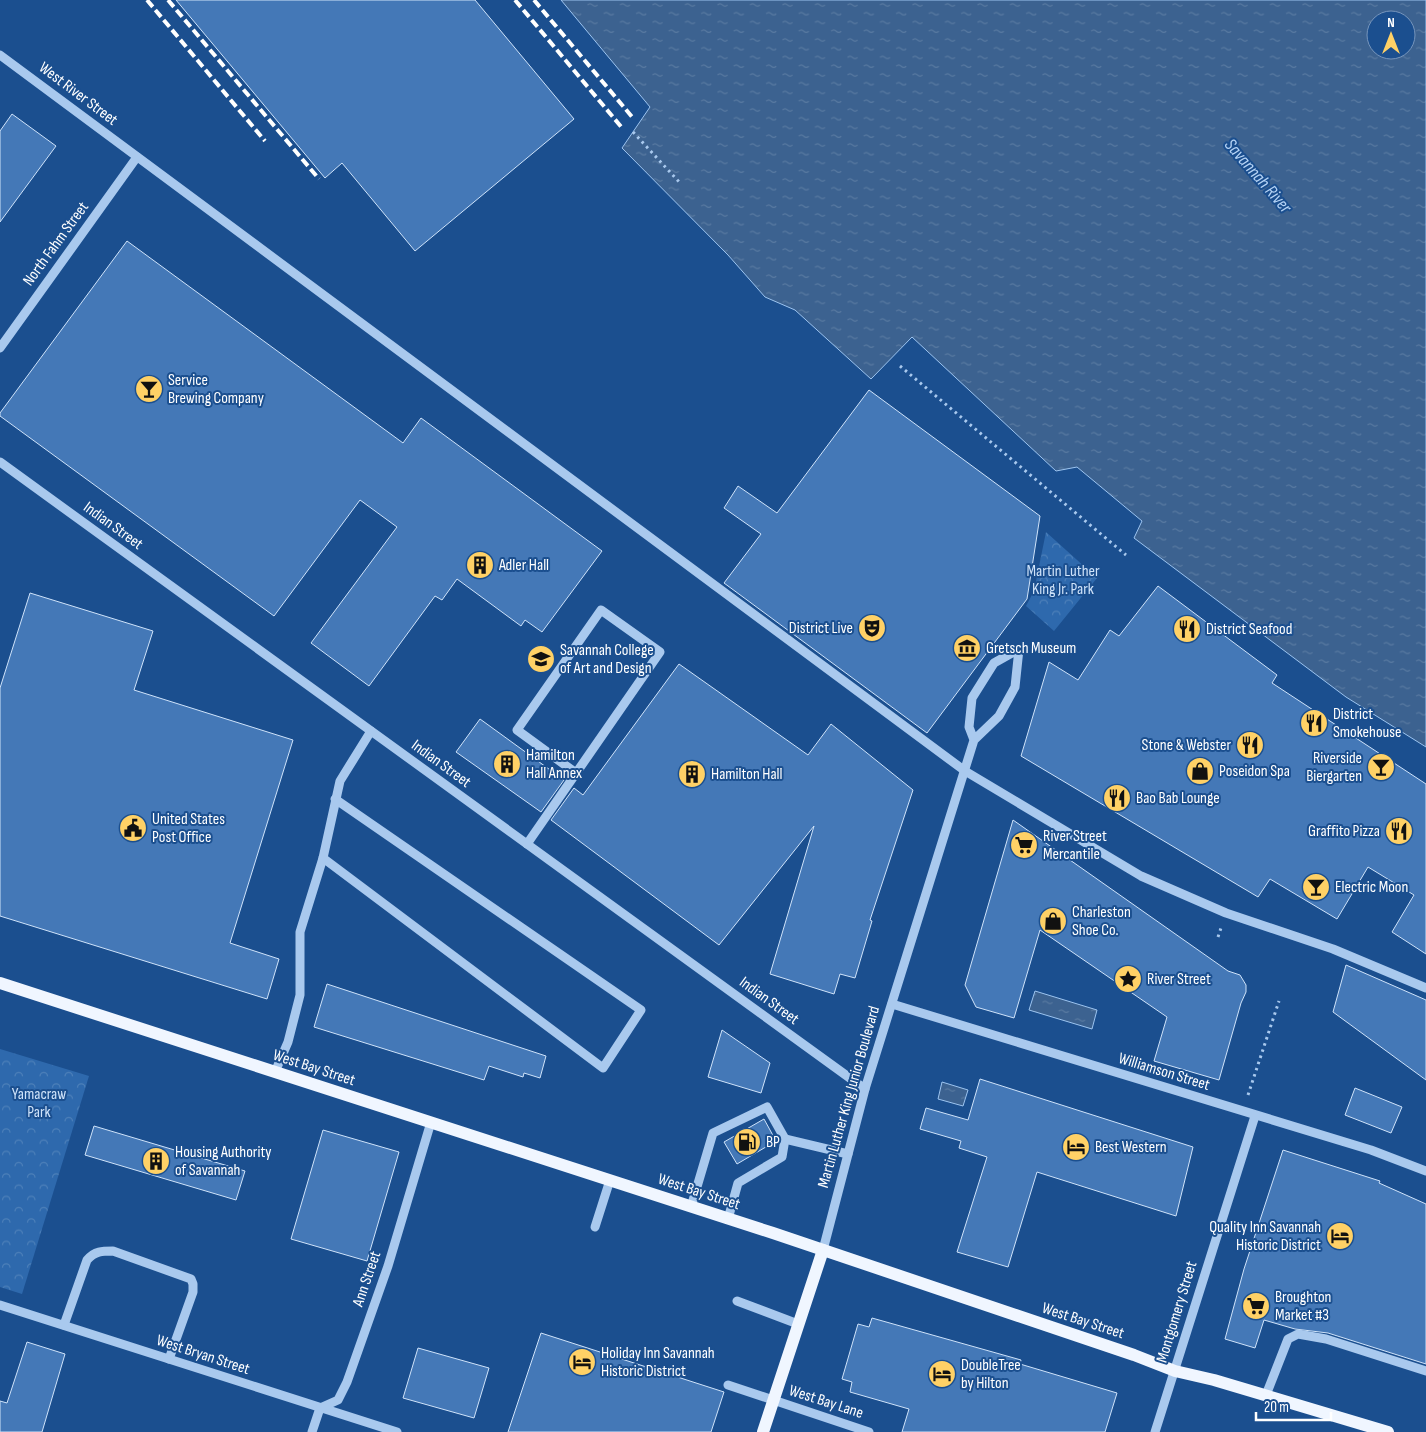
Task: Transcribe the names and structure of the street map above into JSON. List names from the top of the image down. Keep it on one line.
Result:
{"streets":{"main road":["West Bay Street","Martin Luther King Junior Boulevard"],"street":["West River Street","North Fahm Street","Indian Street","Williamson Street","Ann Street","Montgomery Street","West Bryan Street","West Bay Lane"]},"crossings":[["West River Street","North Fahm Street"],["West River Street","Martin Luther King Junior Boulevard"],["Indian Street","Martin Luther King Junior Boulevard"],["West Bay Street","Martin Luther King Junior Boulevard"],["West Bay Street","Ann Street"],["West Bay Street","Montgomery Street"],["Williamson Street","Martin Luther King Junior Boulevard"],["Williamson Street","Montgomery Street"],["Martin Luther King Junior Boulevard","West Bay Lane"],["Ann Street","West Bryan Street"]],"water":["Savannah River"],"parks":["Martin Luther King Jr. Park","Yamacraw Park"],"places":{"bar":["Service Brewing Company","Riverside Biergarten","Electric Moon"],"building":["Adler Hall","Hamilton Hall Annex","Hamilton Hall","Housing Authority of Savannah"],"theatre":["District Live"],"restaurant":["District Seafood","District Smokehouse","Stone & Webster","Bao Bab Lounge","Graffito Pizza"],"museum":["Gretsch Museum"],"school or university":["Savannah College of Art and Design"],"shop":["Poseidon Spa","Charleston Shoe Co."],"public building":["United States Post Office"],"supermarket":["River Street Mercantile","Broughton Market #3"],"place":["River Street"],"fuel station":["BP"],"hotel":["Best Western","Quality Inn Savannah Historic District","Holiday Inn Savannah Historic District","DoubleTree by Hilton"]},"scale_bar":"20 m","north":"top"}
